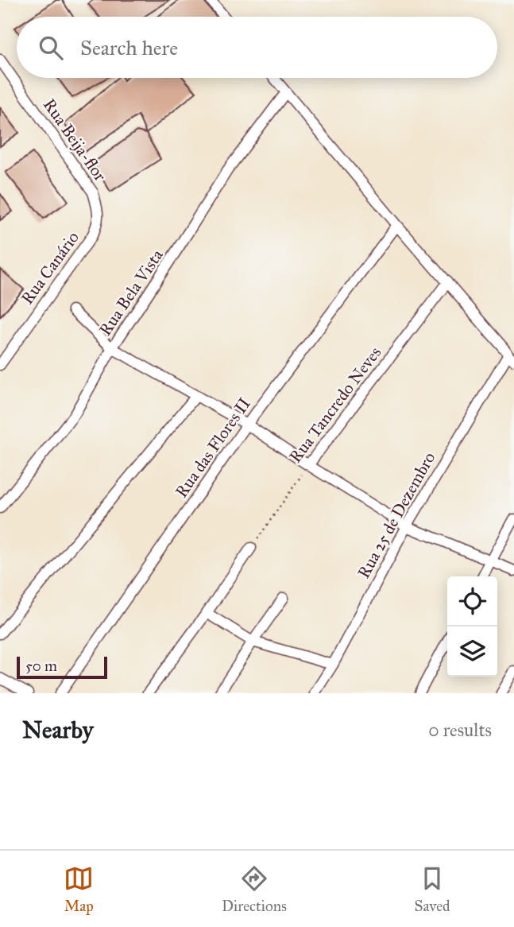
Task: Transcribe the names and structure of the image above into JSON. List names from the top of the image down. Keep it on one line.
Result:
{"streets":{"street":["Rua Beija-flor","Rua Canário","Rua Bela Vista","Rua Tancredo Neves","Rua das Flores II","Rua 25 de Dezembro"]},"crossings":[["Rua Beija-flor","Rua Canário"]],"scale_bar":"50 m","page":{"search":"Search here","scale":"50 m","heading":["Nearby","0 results"],"nav":["Map","Directions","Saved"]}}
